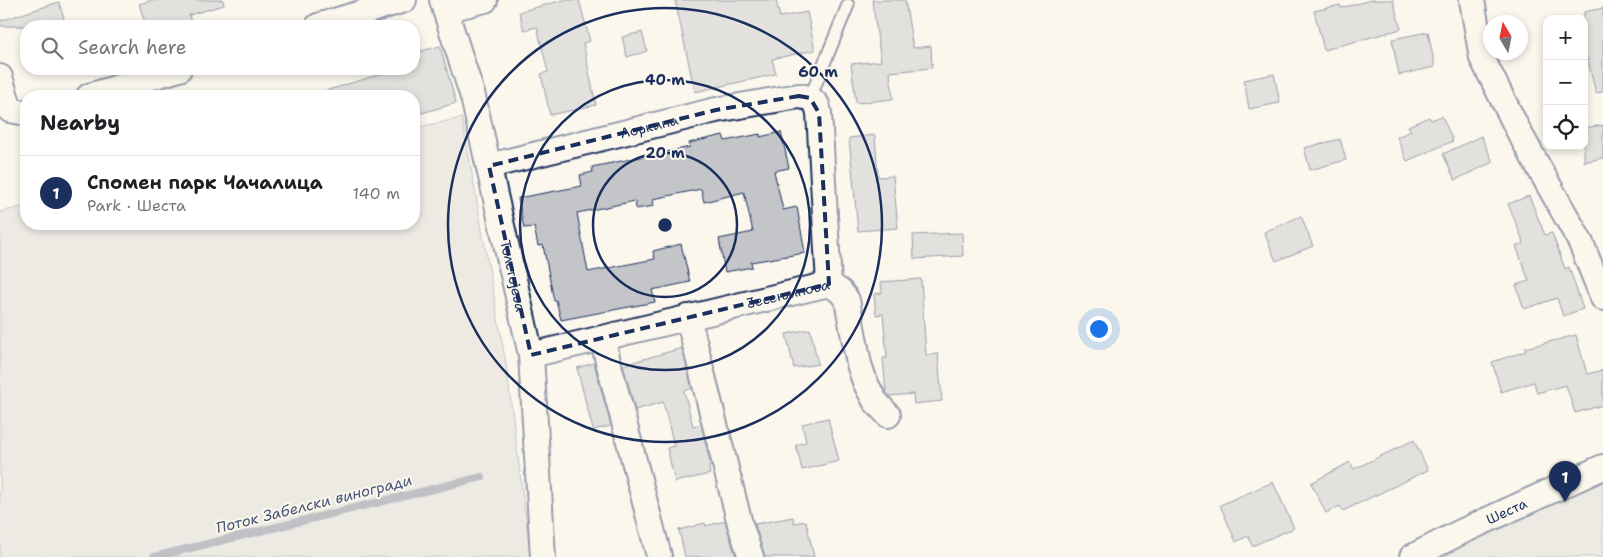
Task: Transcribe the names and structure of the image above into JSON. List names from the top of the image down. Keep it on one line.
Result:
{"streets":{"street":["Лоркина","Толстојева","Јесењинова","Шеста"]},"crossings":[["Лоркина","Толстојева"],["Толстојева","Јесењинова"]],"water":["Поток Забелски виногради"],"north":"top","page":{"map_buttons":["+","−"],"search":"Search here","heading":"Nearby","list":[{"mark":"1","name":"Спомен парк Чачалица","note":"Park · Шеста","value":"140 m"}],"pins":"1"},"rings":["60 m","40 m","20 m"]}
